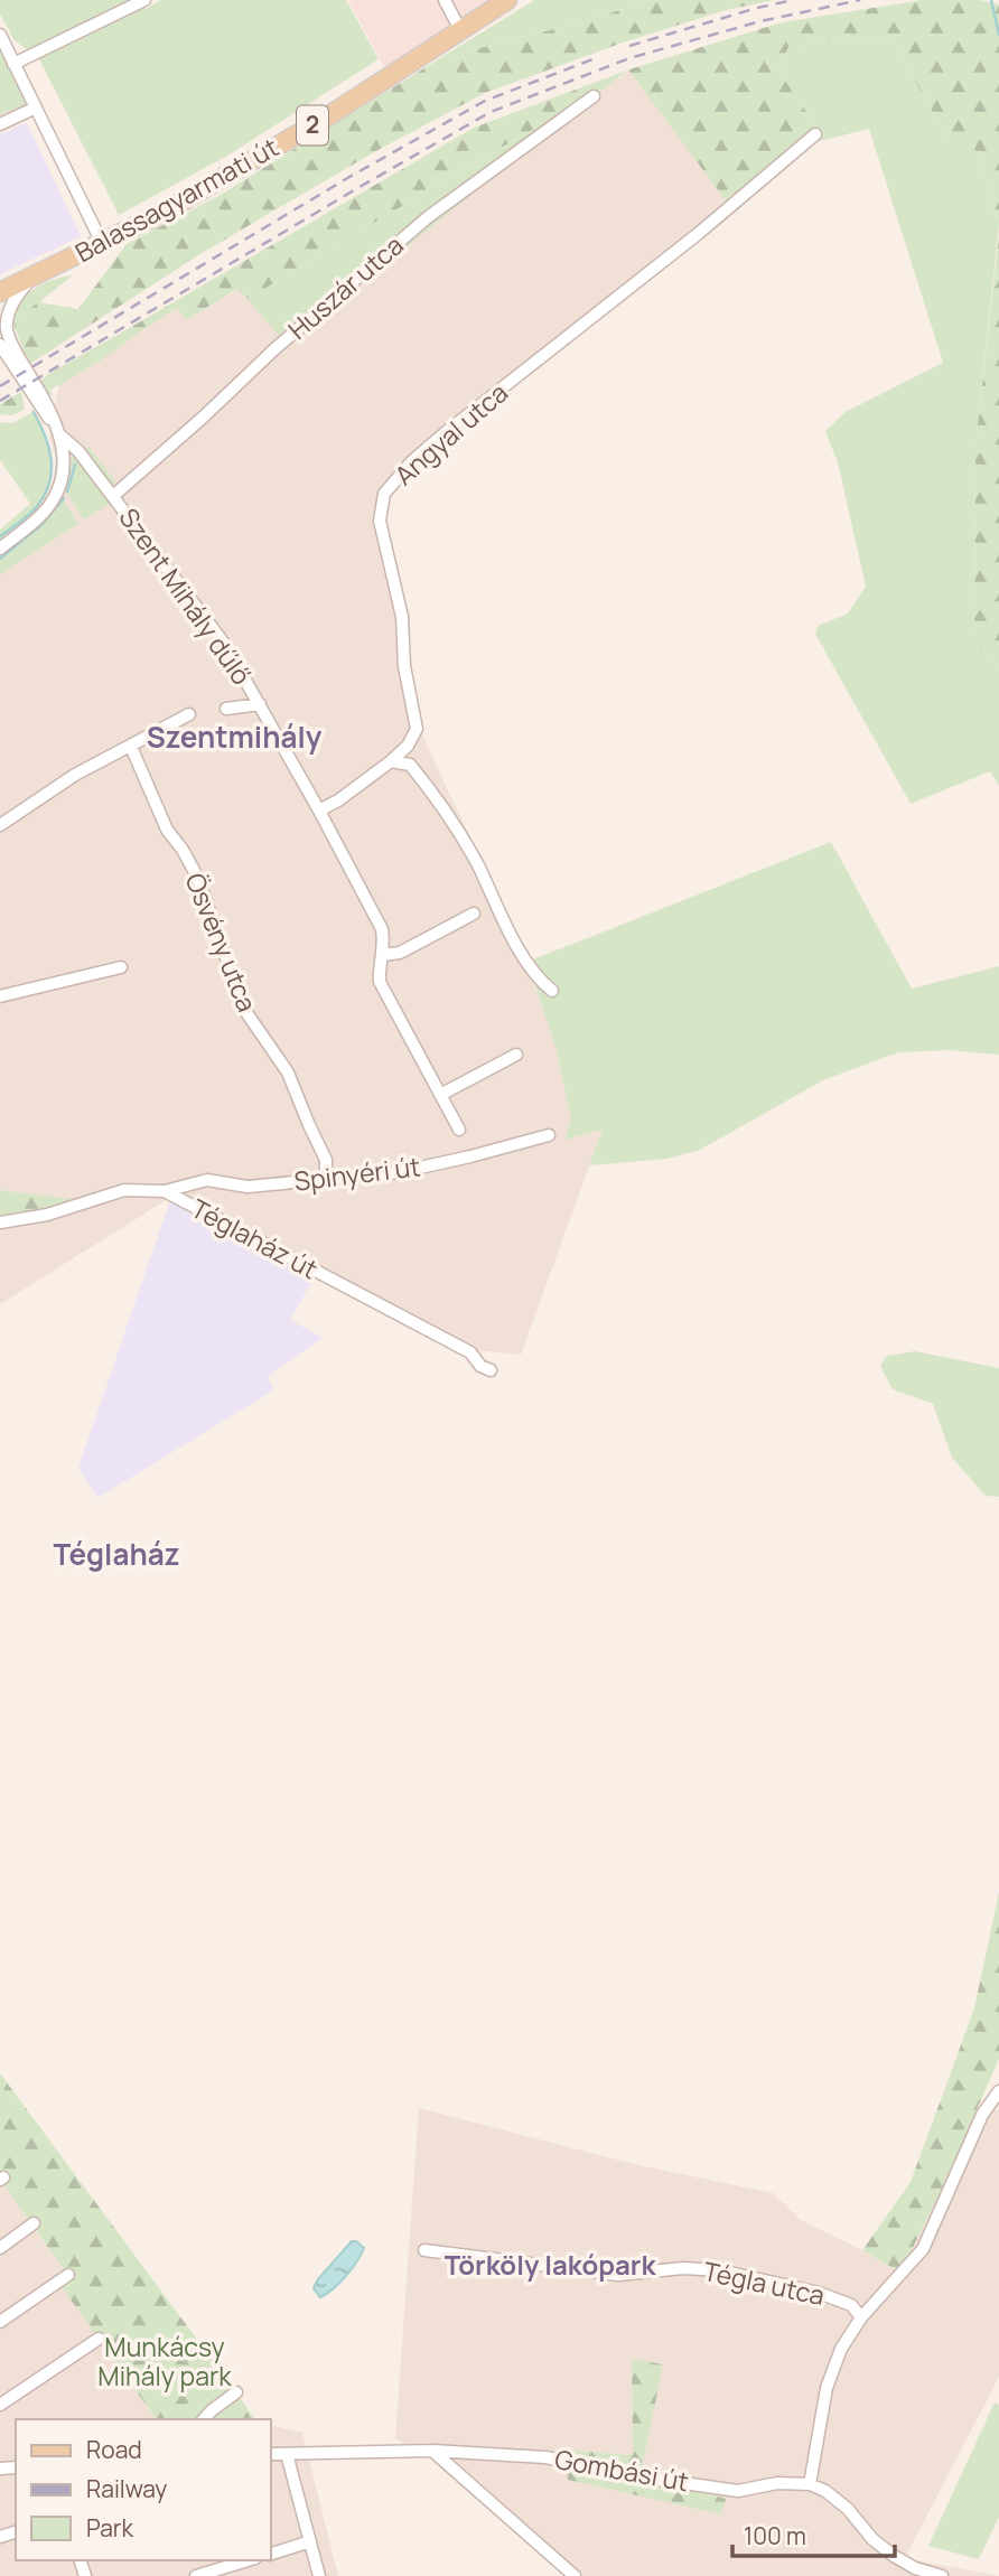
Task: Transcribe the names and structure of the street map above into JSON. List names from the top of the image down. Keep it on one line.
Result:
{"streets":{"main road":["2","Balassagyarmati út"],"street":["Huszár utca","Angyal utca","Szent Mihály dűlő","Ösvény utca","Spinyéri út","Téglaház út","Tégla utca","Gombási út"]},"crossings":[["Huszár utca","Szent Mihály dűlő"],["Ösvény utca","Spinyéri út"],["Spinyéri út","Téglaház út"]],"districts":["Szentmihály","Téglaház","Törköly lakópark"],"parks":["Munkácsy Mihály park"],"legend":["Road","Railway","Park"],"scale_bar":"100 m"}
